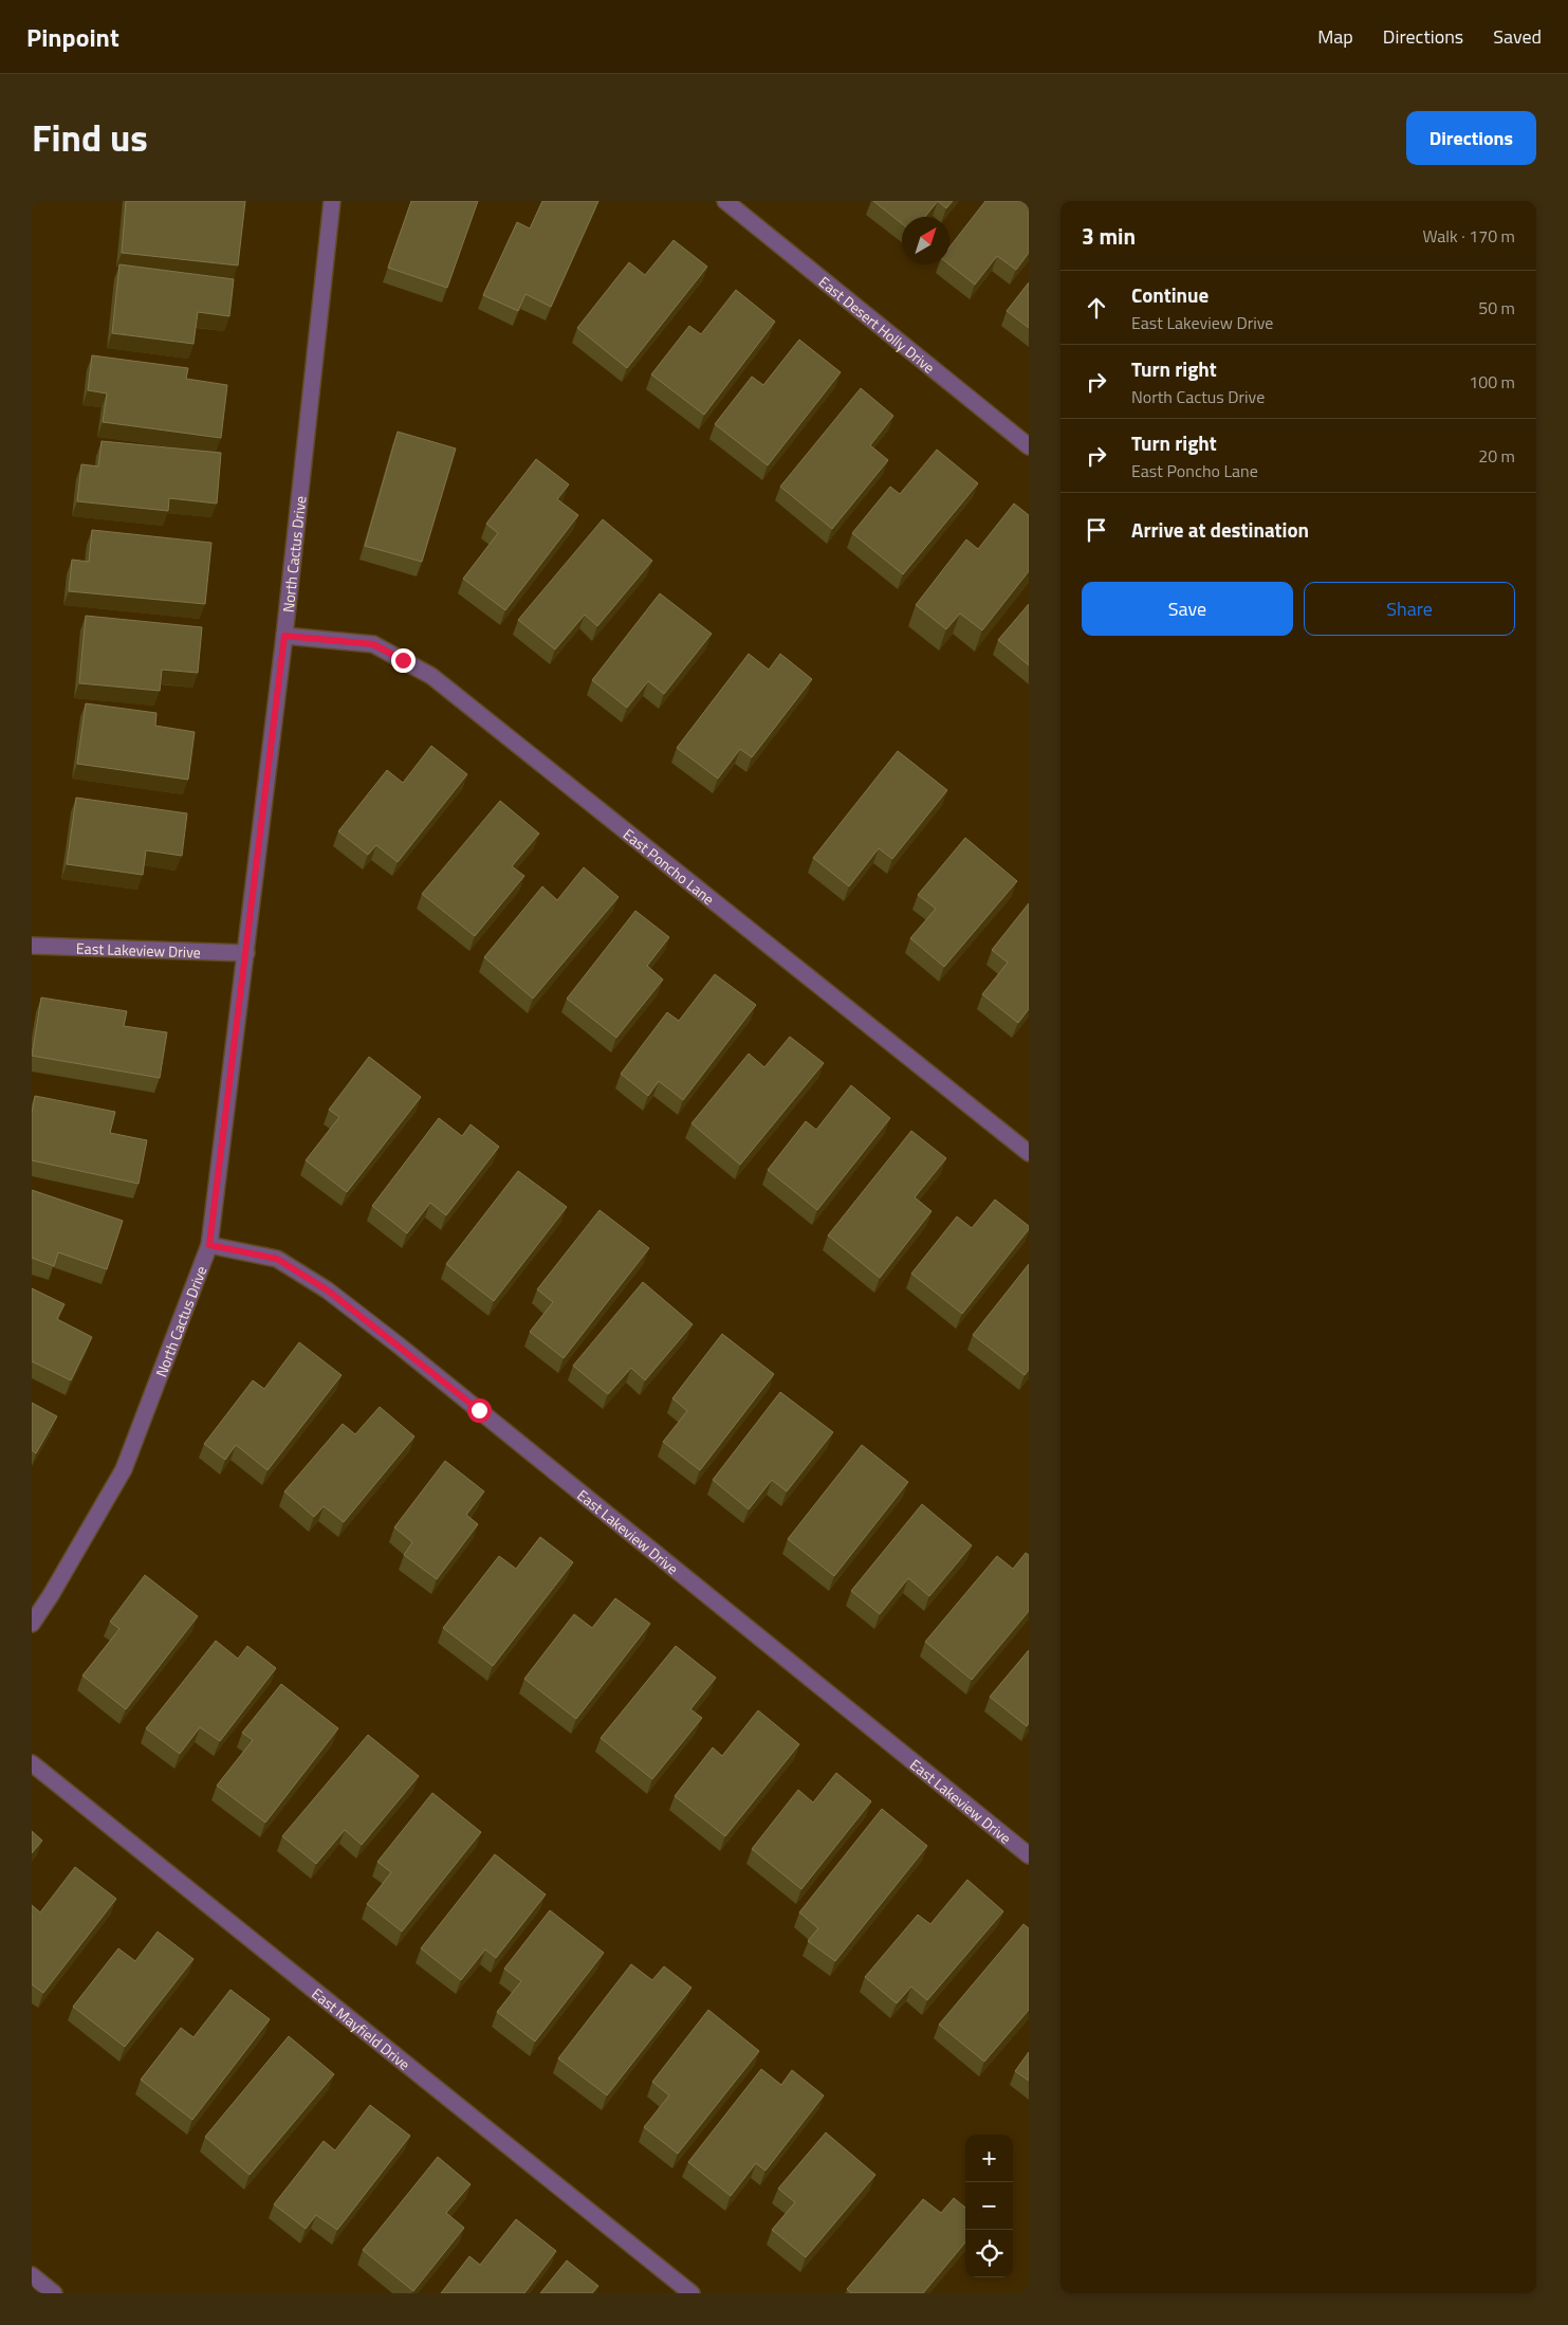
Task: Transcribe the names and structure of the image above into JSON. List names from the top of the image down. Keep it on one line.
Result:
{"streets":{"street":["East Desert Holly Drive","North Cactus Drive","East Poncho Lane","East Lakeview Drive","East Mayfield Drive"]},"crossings":[["North Cactus Drive","East Poncho Lane"],["North Cactus Drive","East Lakeview Drive"]],"north":"top right","page":{"header":"Pinpoint","nav":["Map","Directions","Saved"],"title":"Find us","buttons":["Directions",["Save","Share"]],"heading":["3 min","Walk · 170 m"],"list":[["Continue","East Lakeview Drive","50 m"],["Turn right","North Cactus Drive","100 m"],["Turn right","East Poncho Lane","20 m"],"Arrive at destination"],"map_buttons":["+","−"]}}
